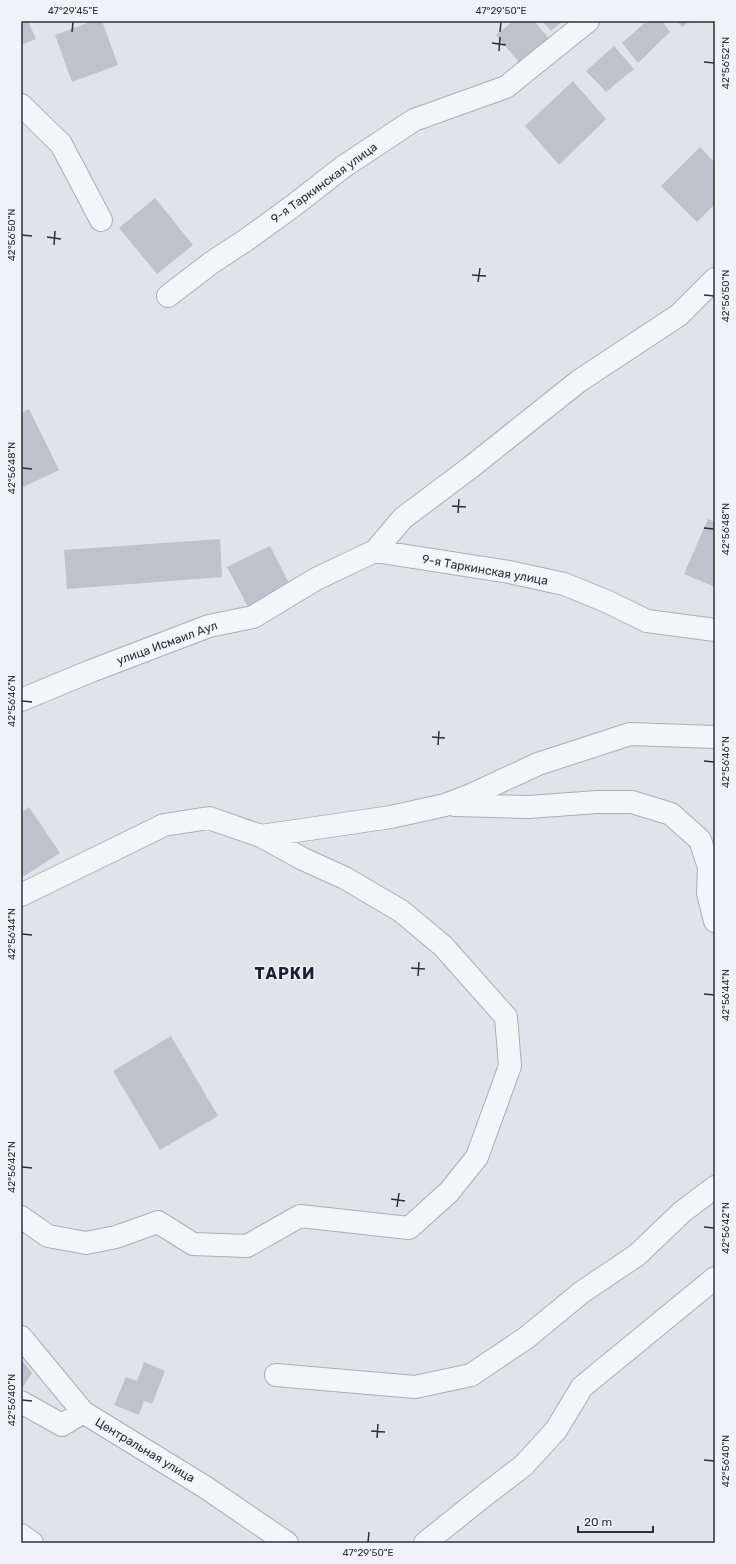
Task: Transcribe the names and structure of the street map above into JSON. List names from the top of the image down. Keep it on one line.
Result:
{"streets":{"street":["9-я Таркинская улица","улица Исмаил Аул","Центральная улица"]},"crossings":[["9-я Таркинская улица","улица Исмаил Аул"]],"districts":["ТАРКИ"],"scale_bar":"20 m","coordinates":["47°29'45\"E","47°29'50\"E","42°56'52\"N","42°56'50\"N","42°56'48\"N","42°56'46\"N","42°56'44\"N","42°56'42\"N","42°56'40\"N"]}
